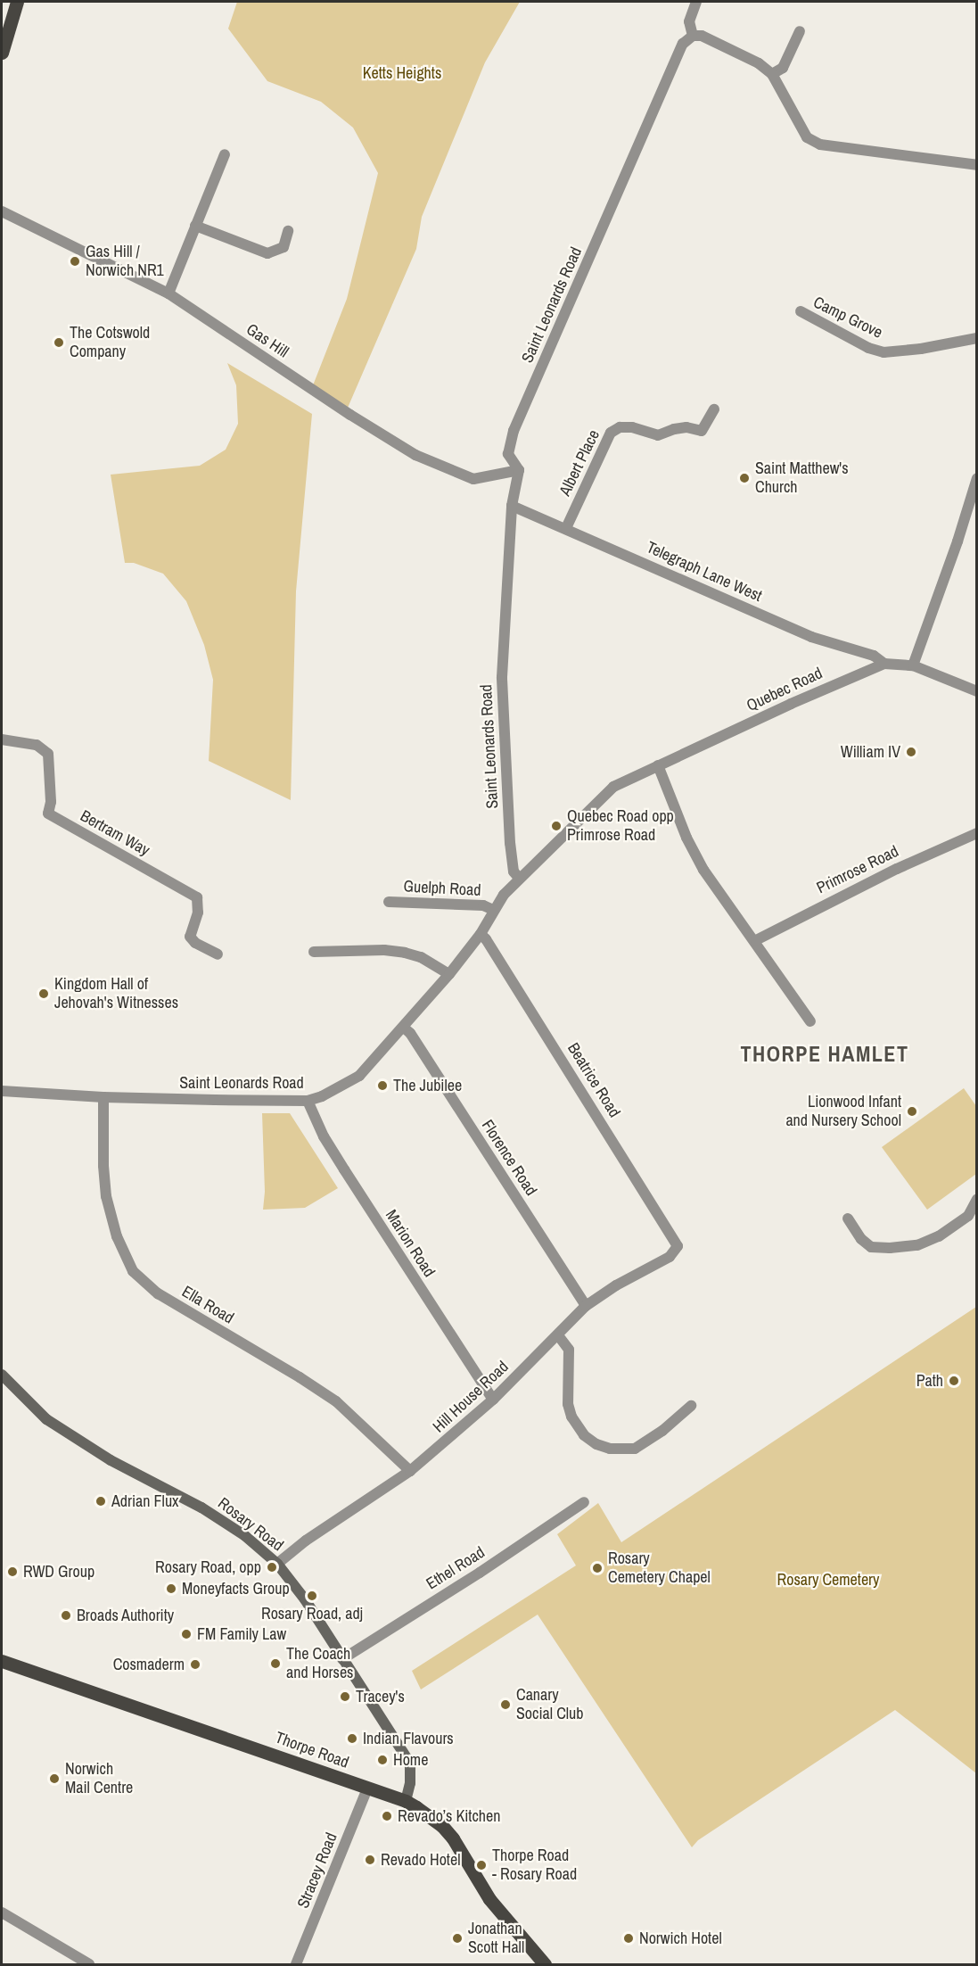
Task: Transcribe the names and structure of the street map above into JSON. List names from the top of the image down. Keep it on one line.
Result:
{"streets":{"main road":["Thorpe Road"],"street":["Saint Leonards Road","Camp Grove","Gas Hill","Albert Place","Telegraph Lane West","Quebec Road","Bertram Way","Primrose Road","Guelph Road","Beatrice Road","Florence Road","Marion Road","Ella Road","Hill House Road","Rosary Road","Ethel Road","Stracey Road"]},"crossings":[["Saint Leonards Road","Gas Hill"],["Saint Leonards Road","Telegraph Lane West"],["Saint Leonards Road","Quebec Road"],["Saint Leonards Road","Guelph Road"],["Saint Leonards Road","Beatrice Road"],["Saint Leonards Road","Florence Road"],["Saint Leonards Road","Marion Road"],["Saint Leonards Road","Ella Road"],["Albert Place","Telegraph Lane West"],["Telegraph Lane West","Quebec Road"],["Beatrice Road","Hill House Road"],["Florence Road","Hill House Road"],["Marion Road","Hill House Road"],["Ella Road","Hill House Road"],["Hill House Road","Rosary Road"],["Rosary Road","Ethel Road"],["Rosary Road","Thorpe Road"],["Thorpe Road","Stracey Road"]],"districts":["THORPE HAMLET"],"parks":["Ketts Heights","Rosary Cemetery"],"places":["Gas Hill / Norwich NR1","The Cotswold Company","Saint Matthew's Church","William IV","Quebec Road opp Primrose Road","Kingdom Hall of Jehovah's Witnesses","The Jubilee","Lionwood Infant and Nursery School","Path","Adrian Flux","Rosary Road, opp","Rosary Cemetery Chapel","RWD Group","Moneyfacts Group","Rosary Road, adj","Broads Authority","FM Family Law","The Coach and Horses","Cosmaderm","Tracey's","Canary Social Club","Indian Flavours","Home","Norwich Mail Centre","Revado’s Kitchen","Revado Hotel","Thorpe Road - Rosary Road","Jonathan Scott Hall","Norwich Hotel"]}
